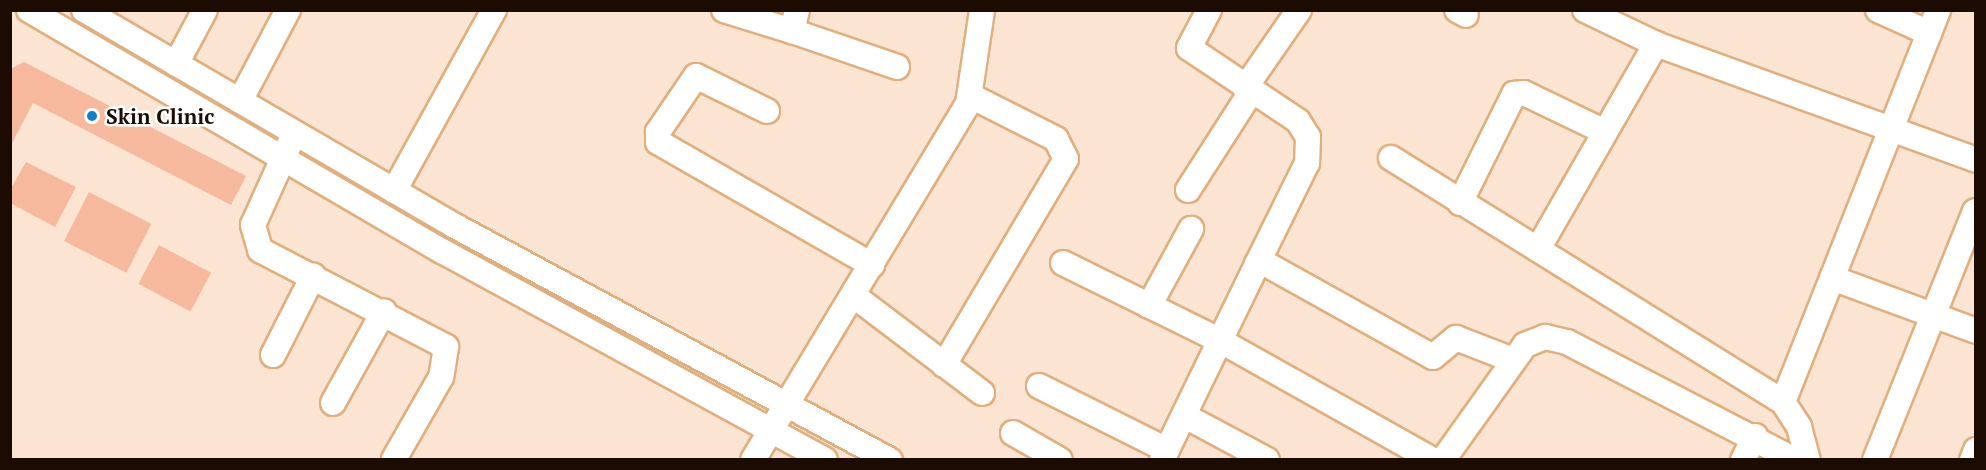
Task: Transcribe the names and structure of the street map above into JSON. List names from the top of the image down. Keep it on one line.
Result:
{"places":["Skin Clinic"]}
